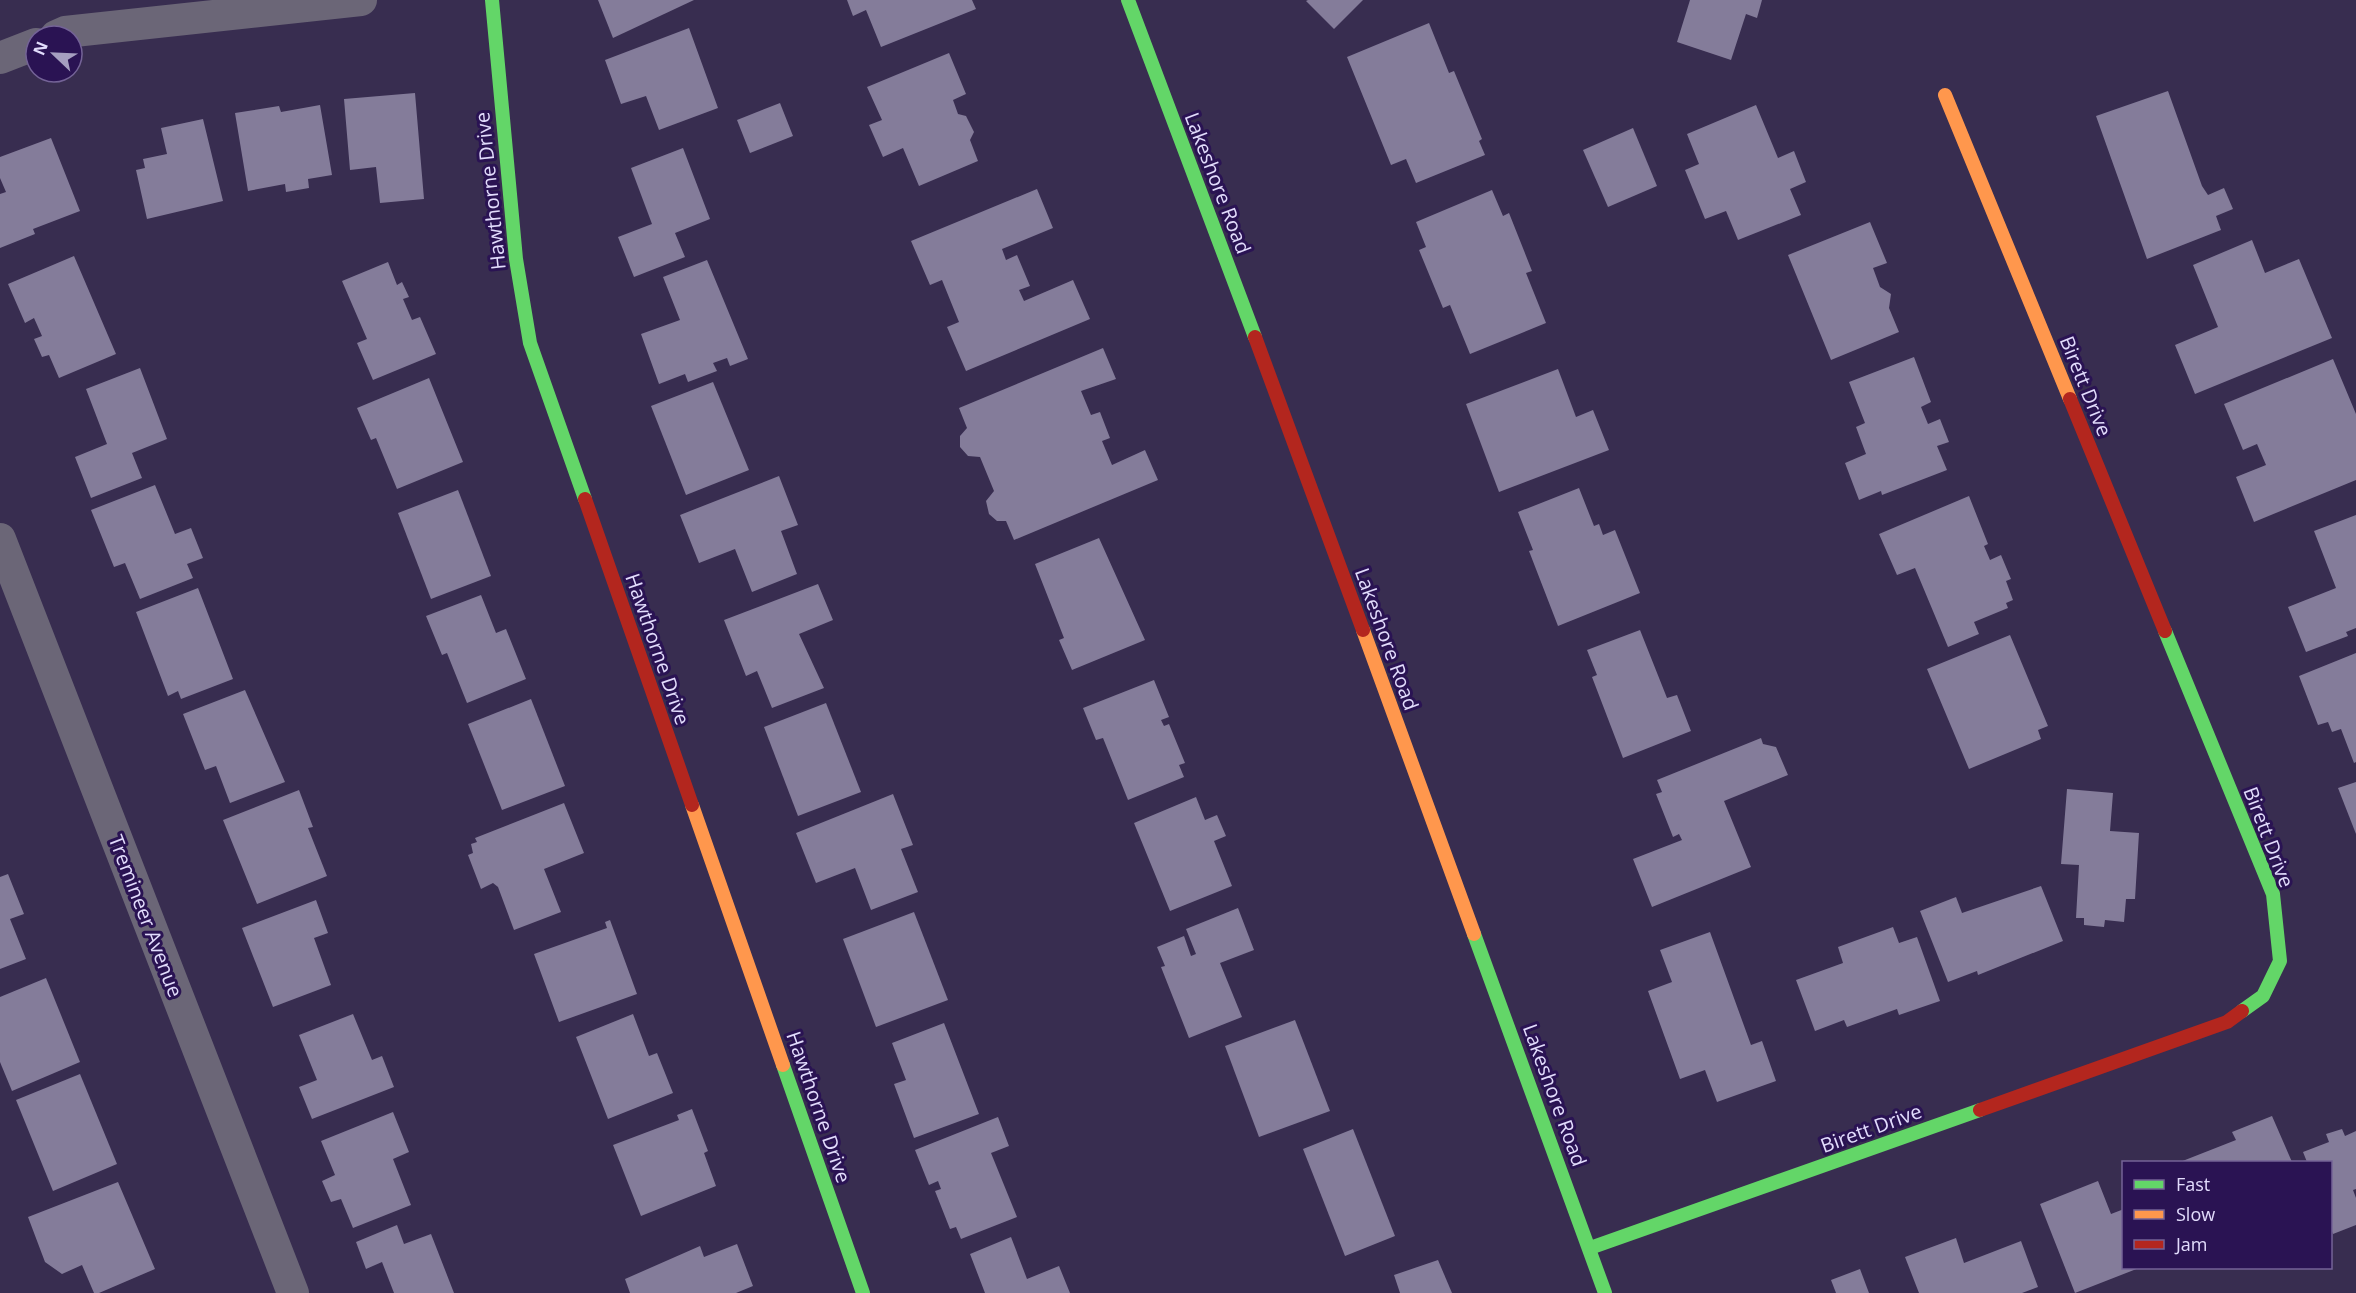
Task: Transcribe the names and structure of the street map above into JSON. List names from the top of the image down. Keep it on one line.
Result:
{"streets":{"street":["Lakeshore Road","Hawthorne Drive","Birett Drive","Tremineer Avenue"]},"crossings":[["Lakeshore Road","Birett Drive"]],"legend":["Fast","Slow","Jam"],"north":"top left"}
